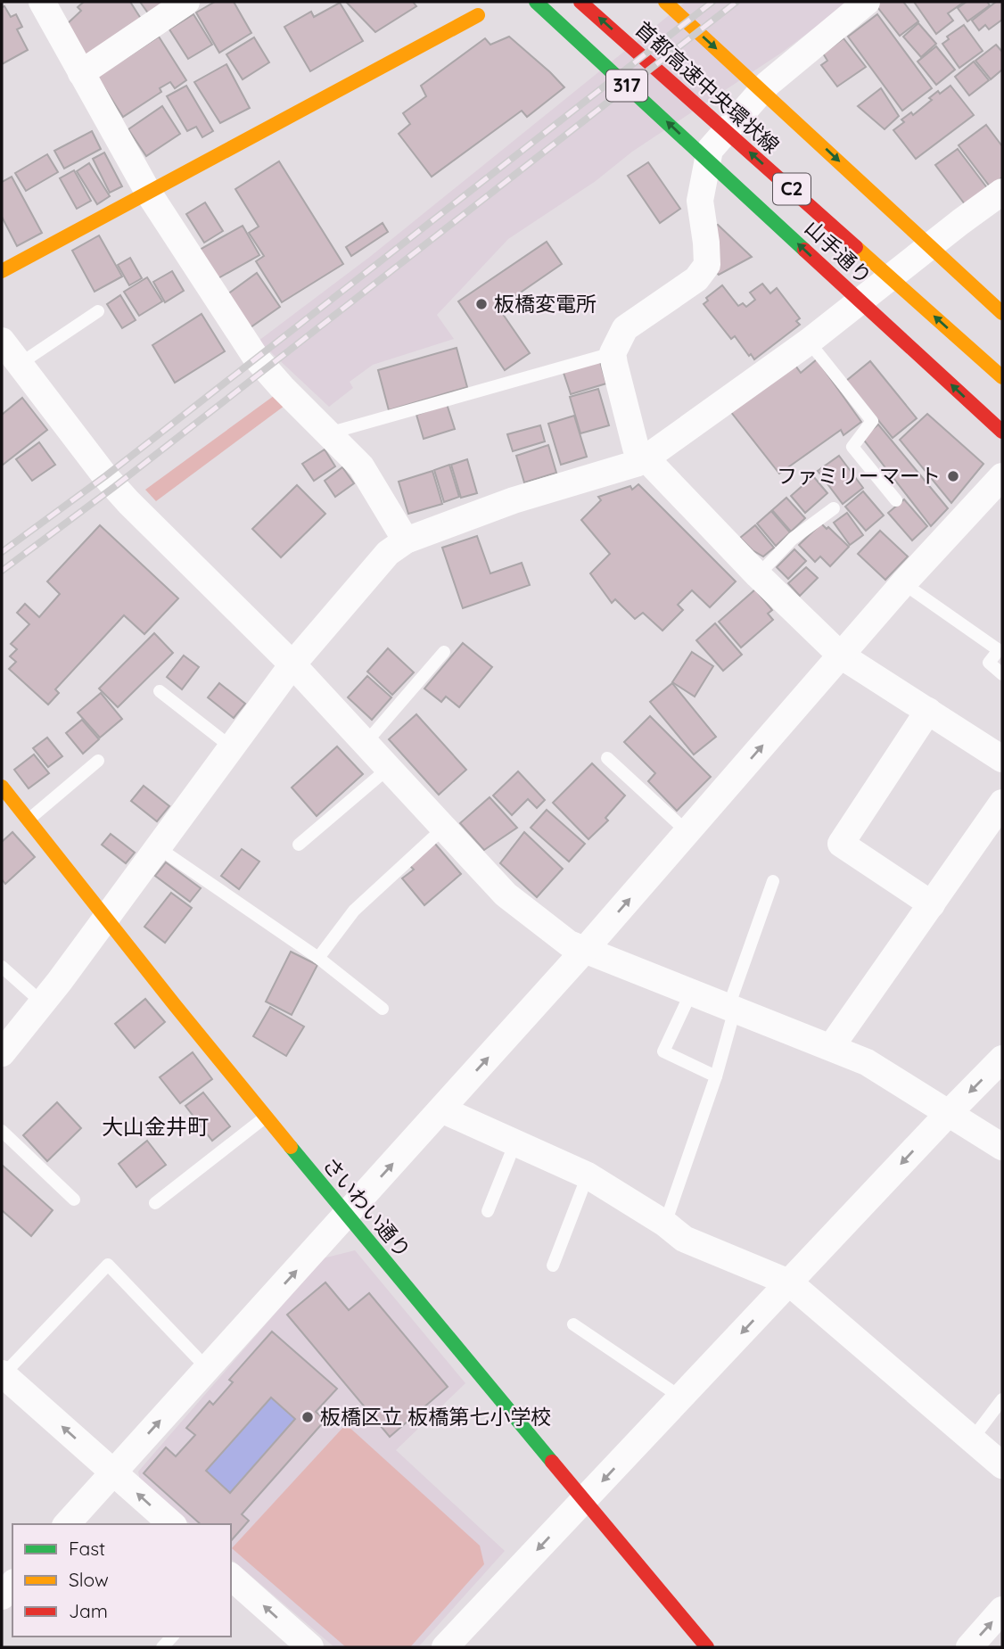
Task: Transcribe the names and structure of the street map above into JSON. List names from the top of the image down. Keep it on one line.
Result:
{"streets":{"main road":["317","首都高速中央環状線","C2","山手通り","さいわい通り"]},"districts":["大山金井町"],"places":["板橋変電所","ファミリーマート","板橋区立 板橋第七小学校"],"legend":["Fast","Slow","Jam"]}
